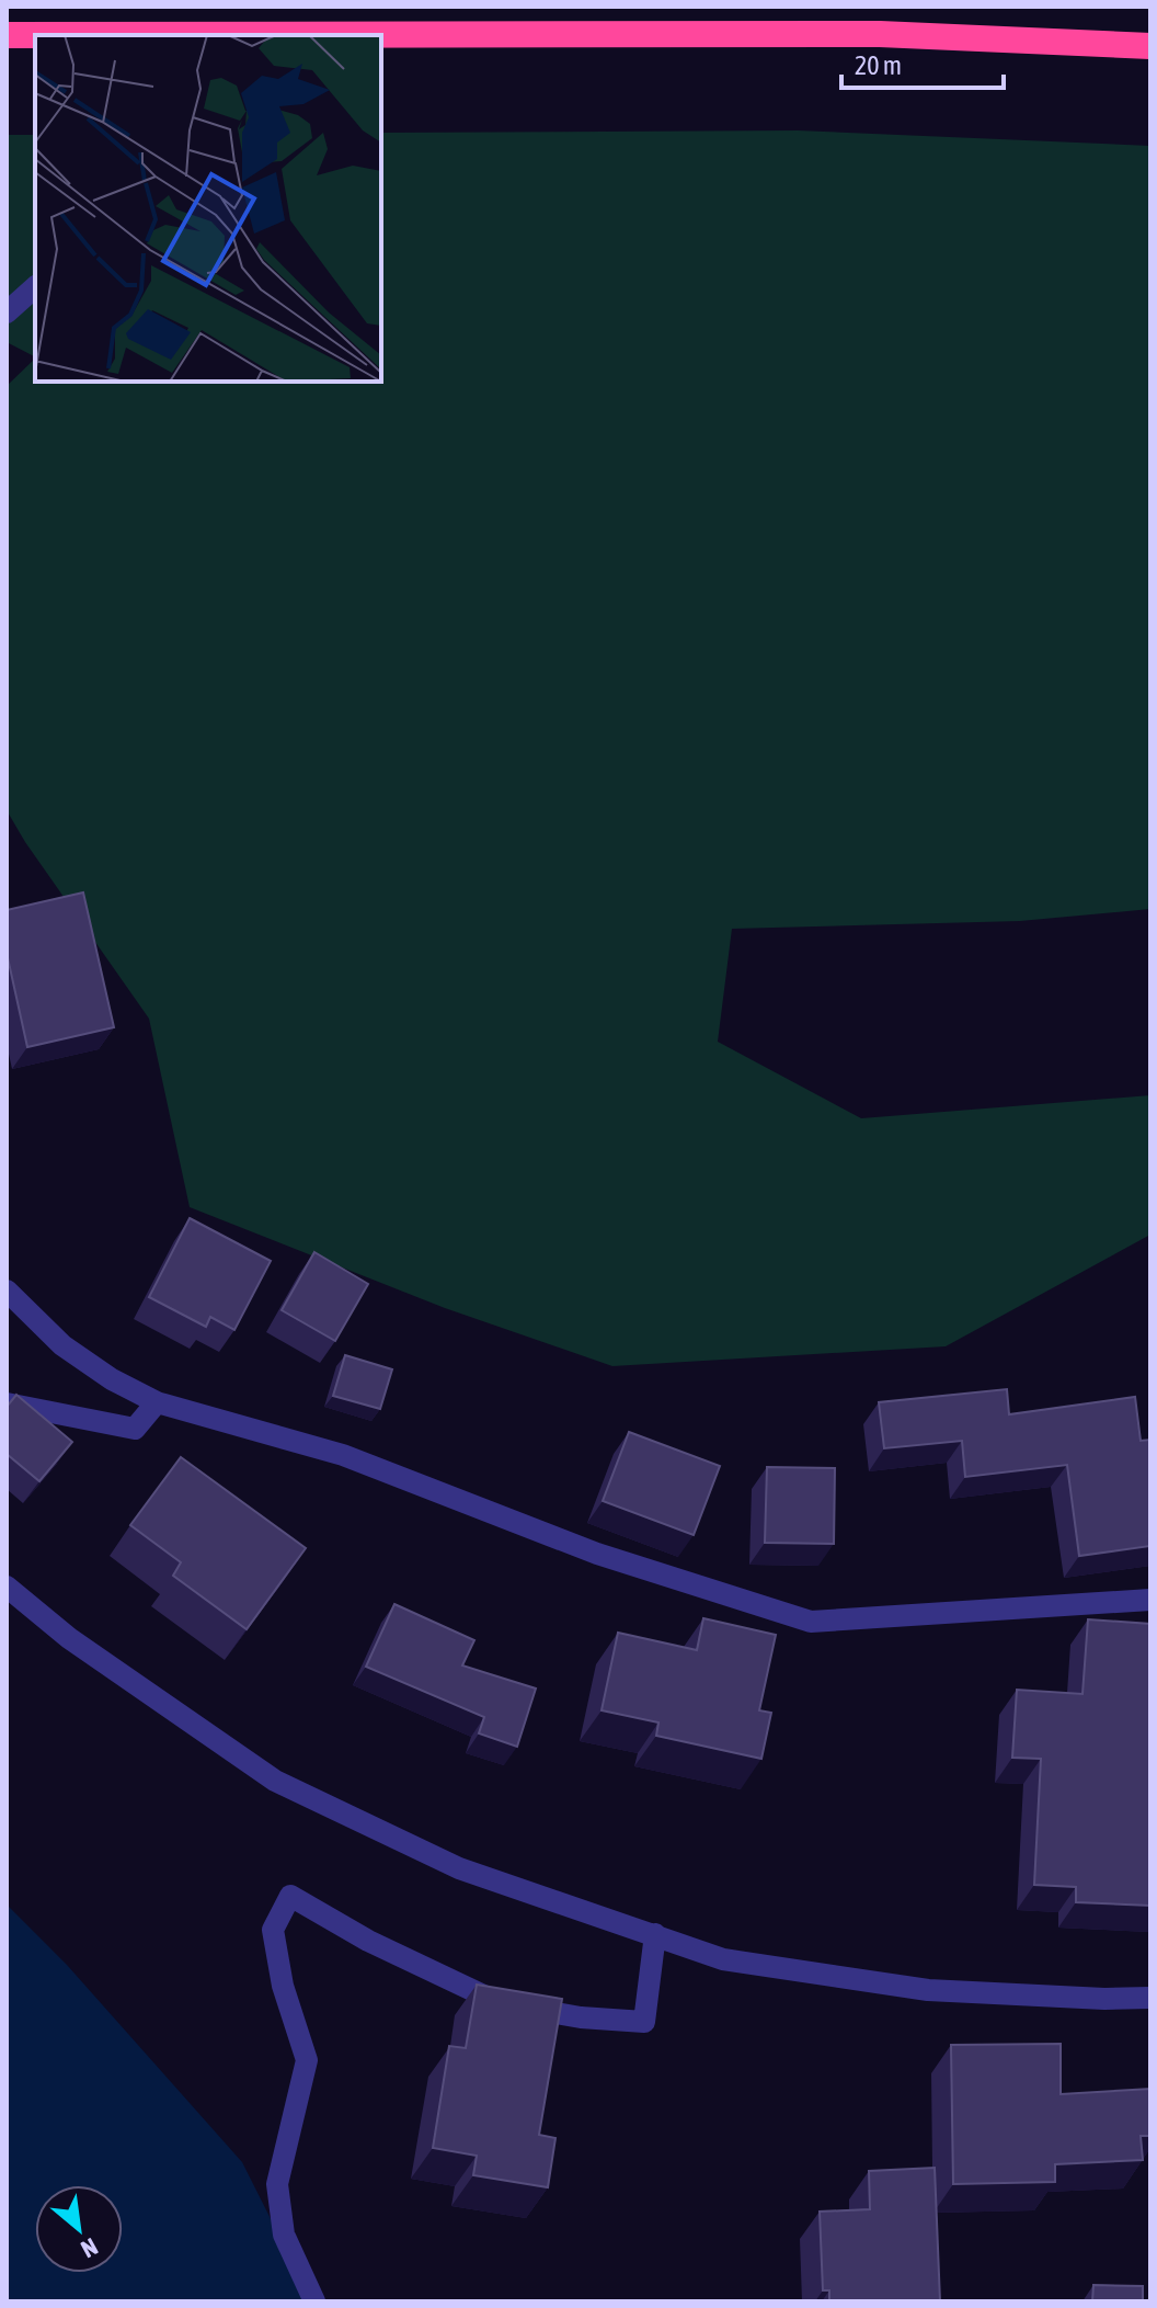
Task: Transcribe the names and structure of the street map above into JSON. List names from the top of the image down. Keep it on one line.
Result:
{"scale_bar":"20 m","north":"bottom right"}
